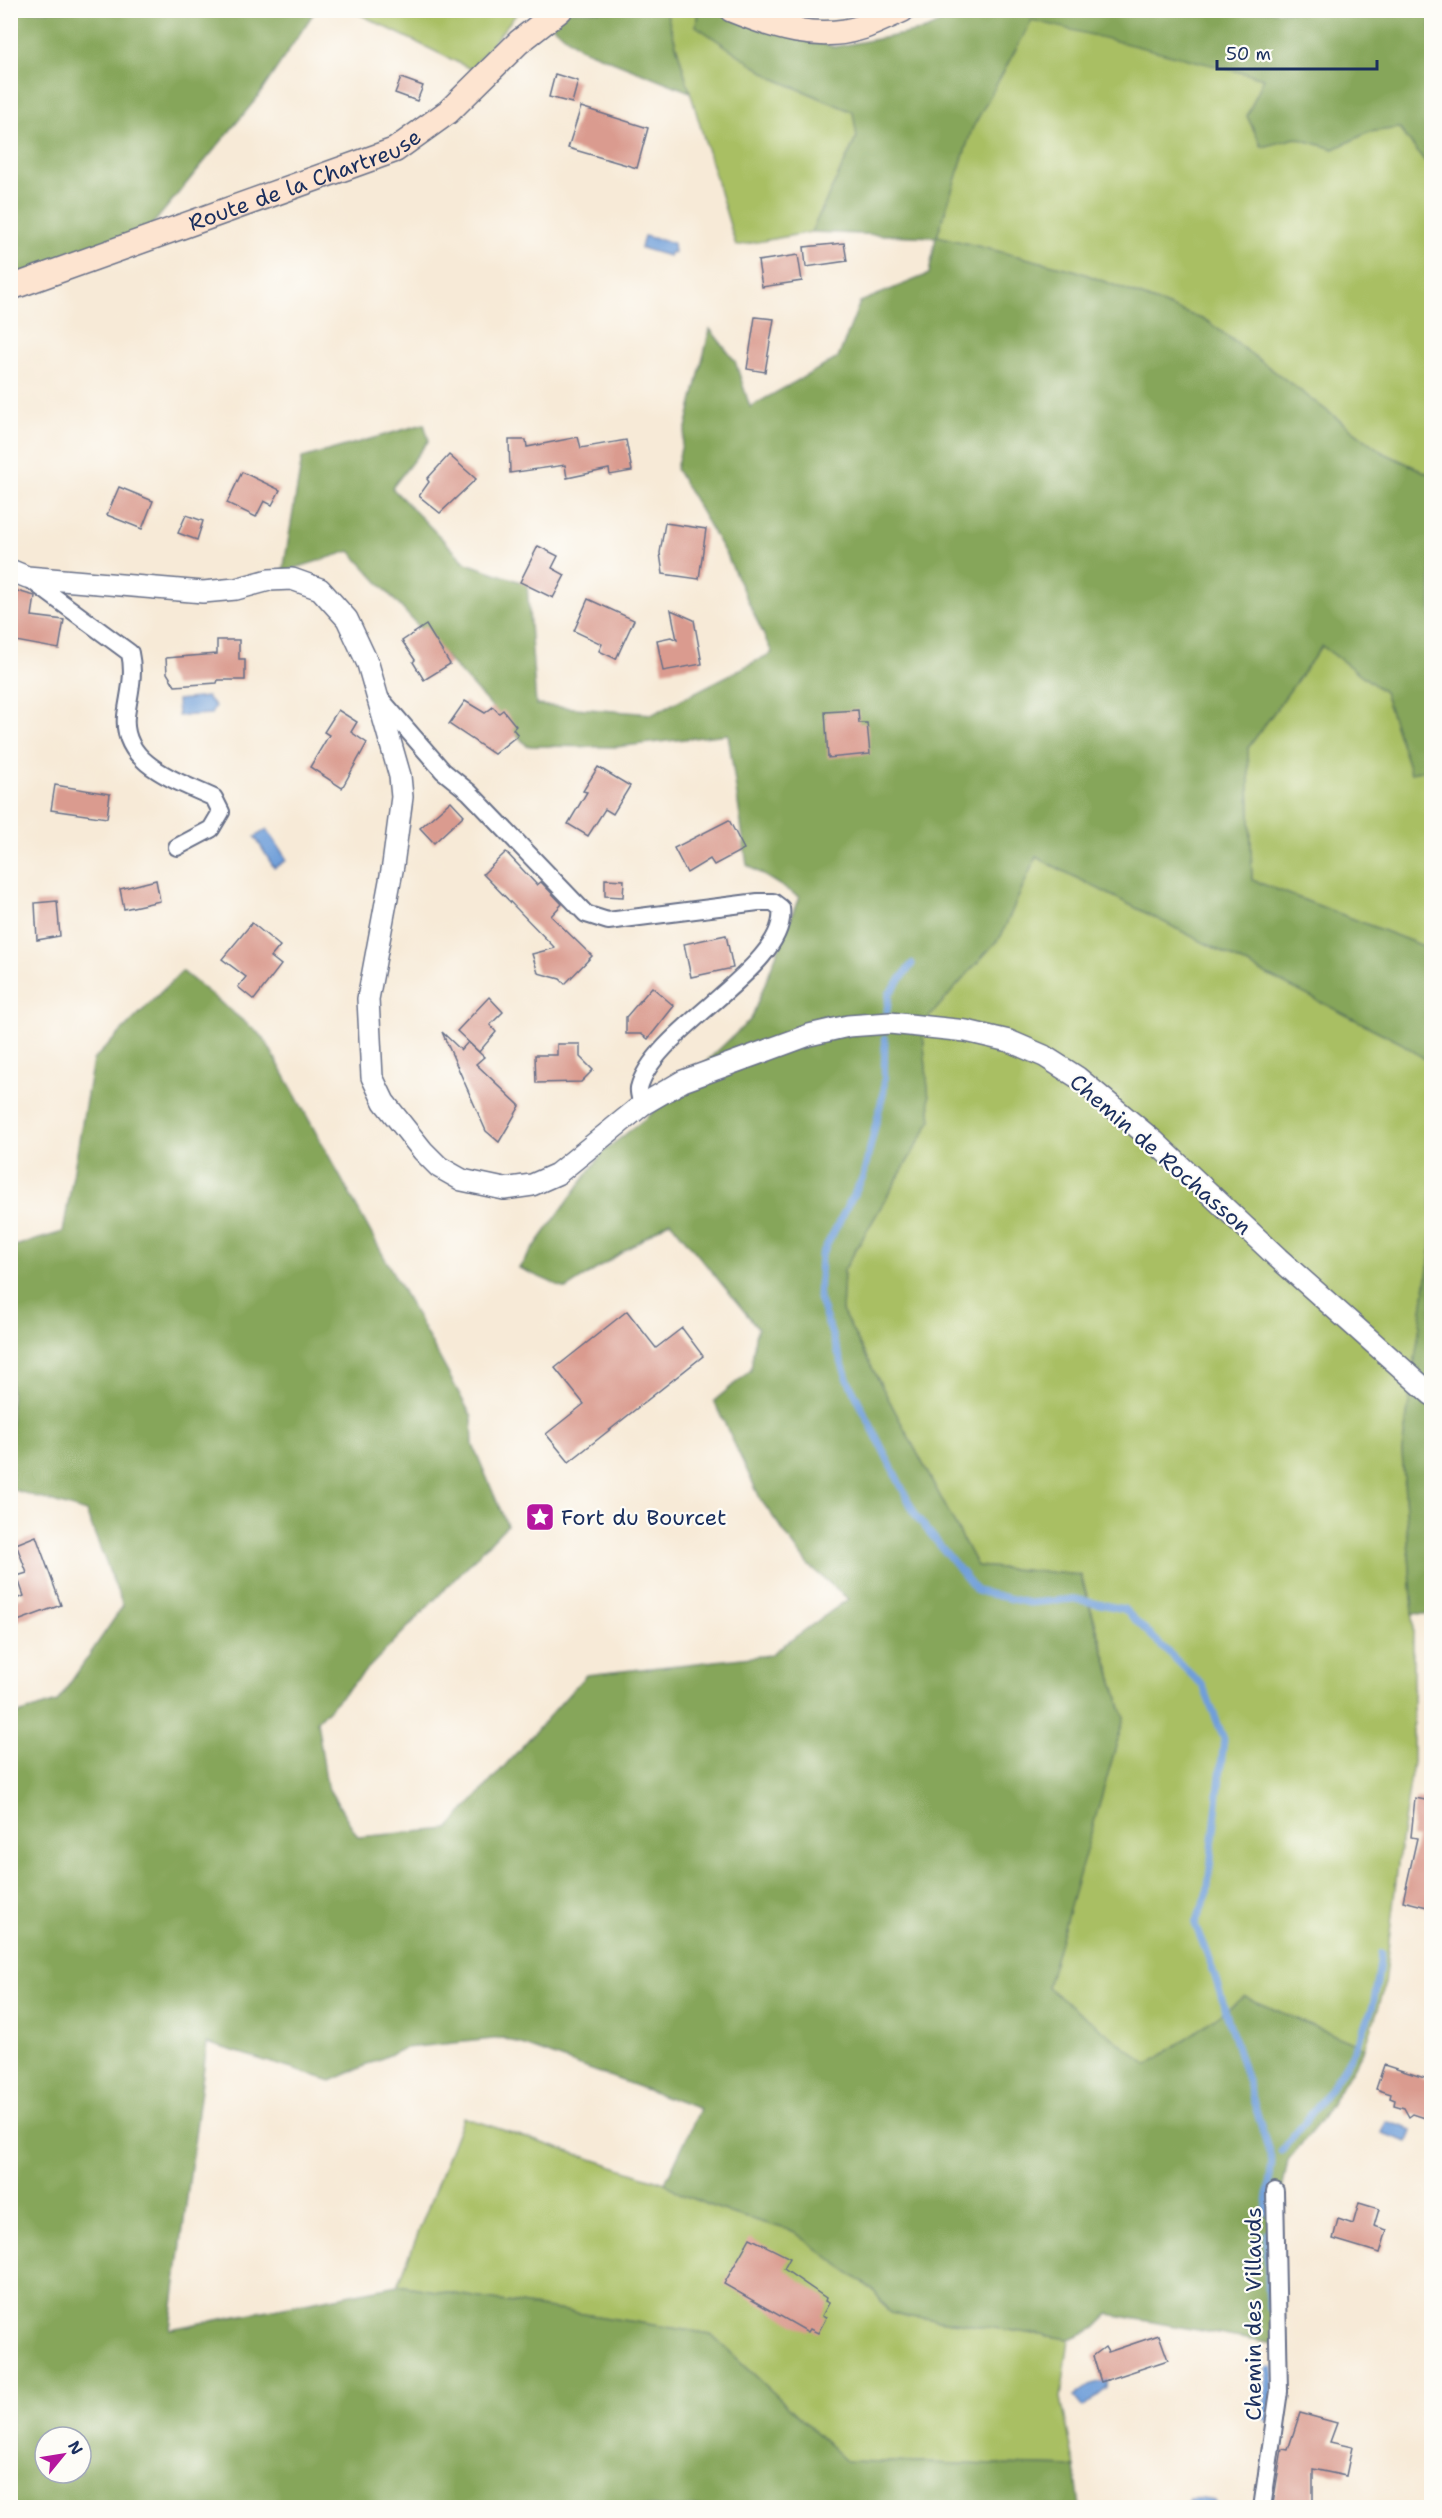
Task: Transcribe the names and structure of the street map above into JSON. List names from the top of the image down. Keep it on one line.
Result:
{"streets":{"main road":["Route de la Chartreuse"],"street":["Chemin de Rochasson","Chemin des Villauds"]},"places":{"place":["Fort du Bourcet"]},"scale_bar":"50 m","north":"top right"}
